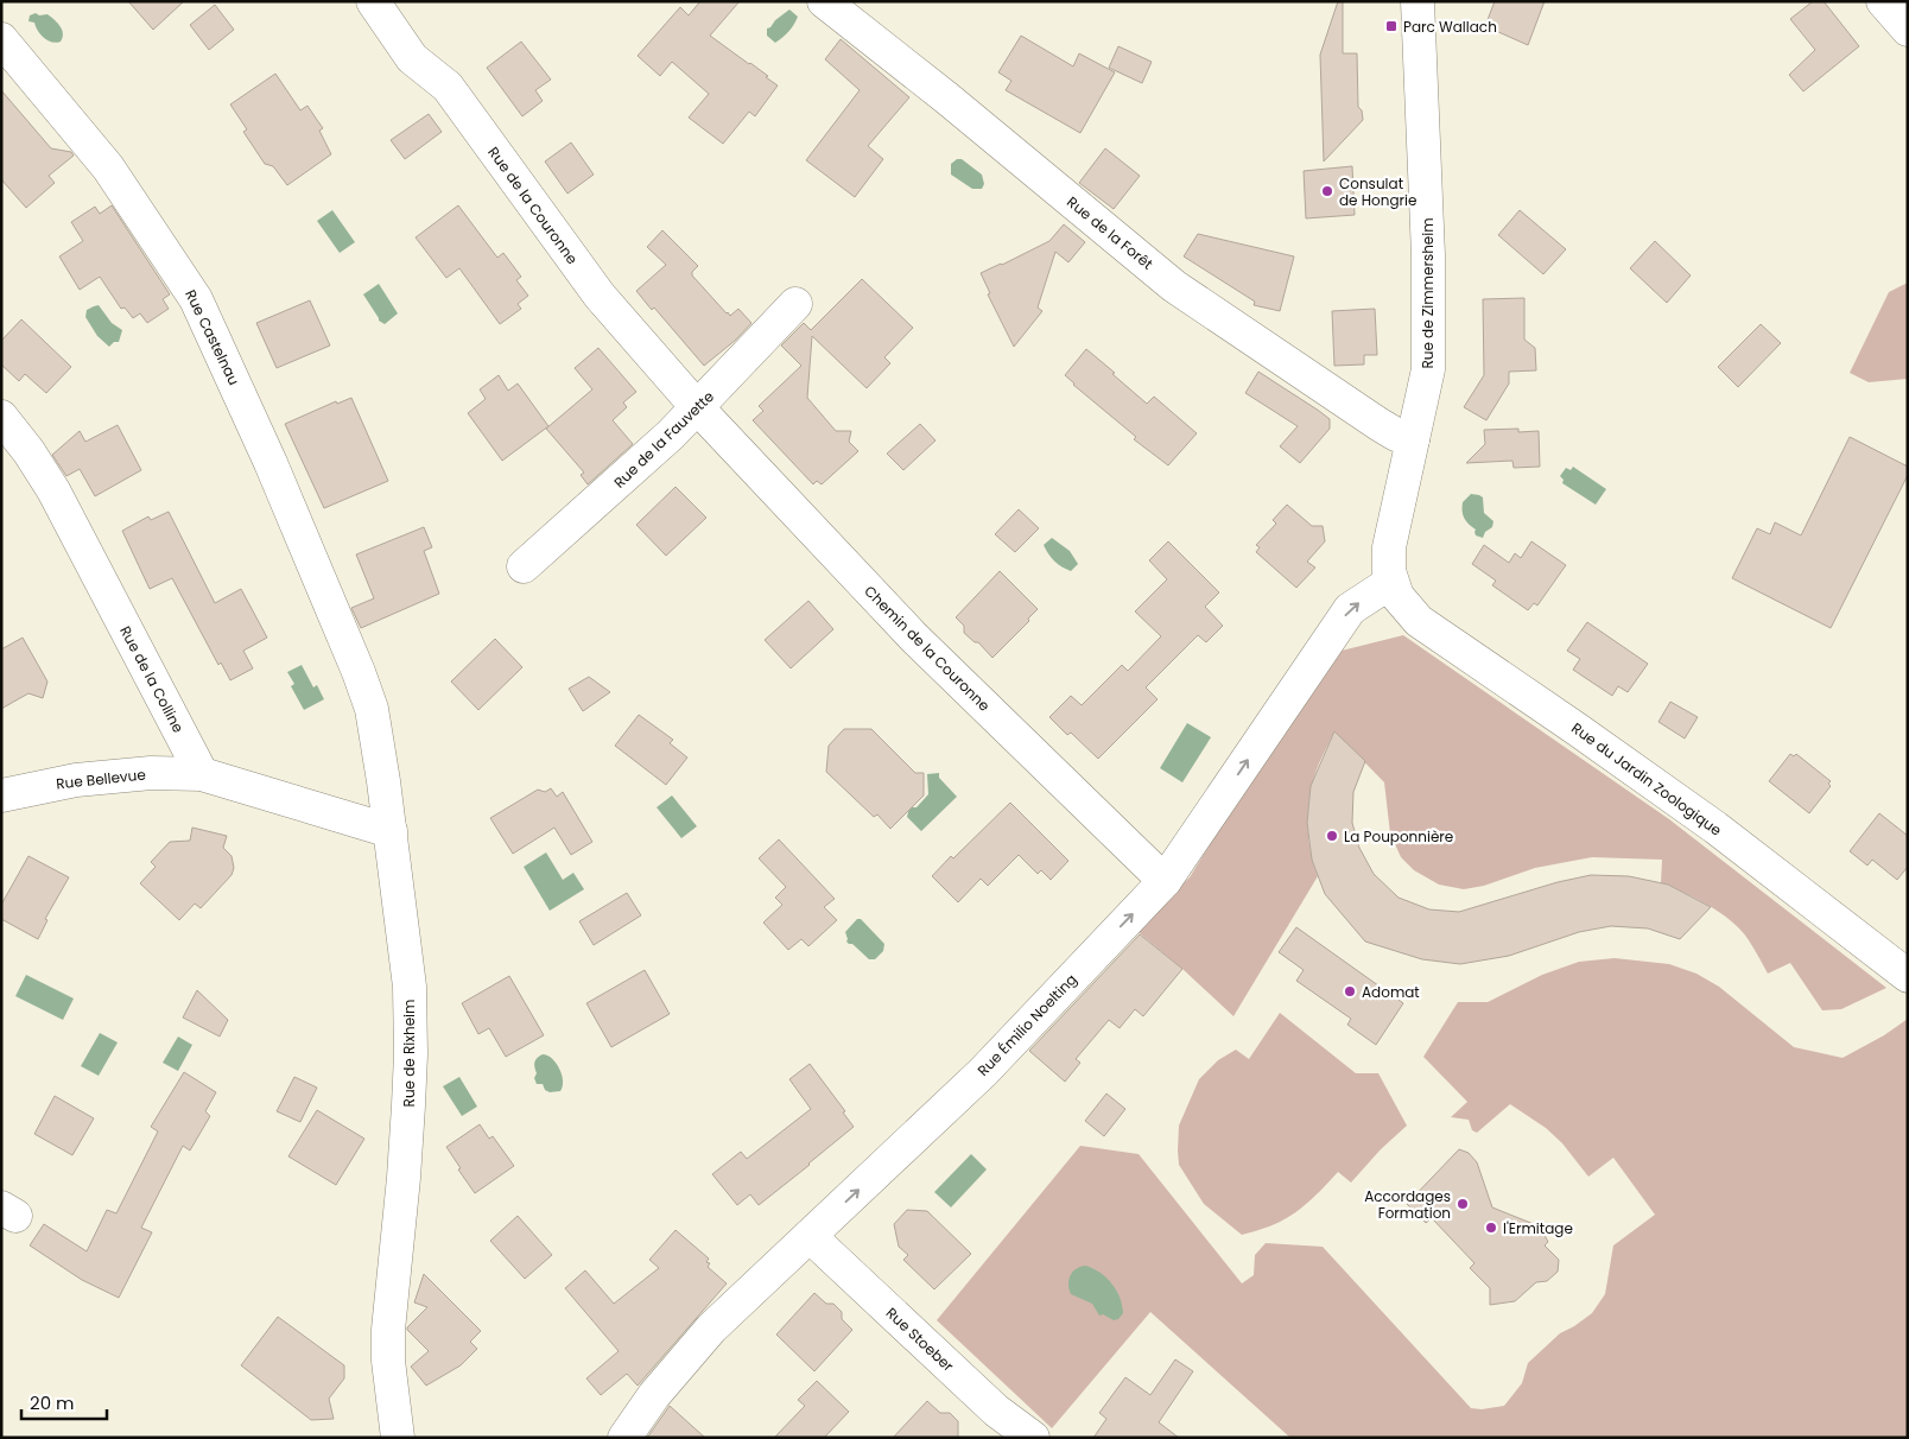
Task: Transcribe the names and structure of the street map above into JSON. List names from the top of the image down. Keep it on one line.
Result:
{"streets":{"street":["Rue de la Couronne","Rue de la Forêt","Rue de Zimmersheim","Rue Castelnau","Rue de la Fauvette","Chemin de la Couronne","Rue de la Colline","Rue Bellevue","Rue du Jardin Zoologique","Rue Émilio Noelting","Rue de Rixheim","Rue Stoeber"]},"crossings":[["Rue de la Couronne","Rue de la Fauvette"],["Rue de la Couronne","Chemin de la Couronne"],["Rue de la Forêt","Rue de Zimmersheim"],["Rue de Zimmersheim","Rue du Jardin Zoologique"],["Rue de Zimmersheim","Rue Émilio Noelting"],["Rue Castelnau","Rue de Rixheim"],["Rue de la Fauvette","Chemin de la Couronne"],["Chemin de la Couronne","Rue Émilio Noelting"],["Rue de la Colline","Rue Bellevue"],["Rue du Jardin Zoologique","Rue Émilio Noelting"],["Rue Émilio Noelting","Rue Stoeber"]],"one_way":["Rue Émilio Noelting"],"places":{"transit":["Parc Wallach"],"other":["Consulat de Hongrie","La Pouponnière","Adomat","Accordages Formation","l'Ermitage"]},"scale_bar":"20 m"}
